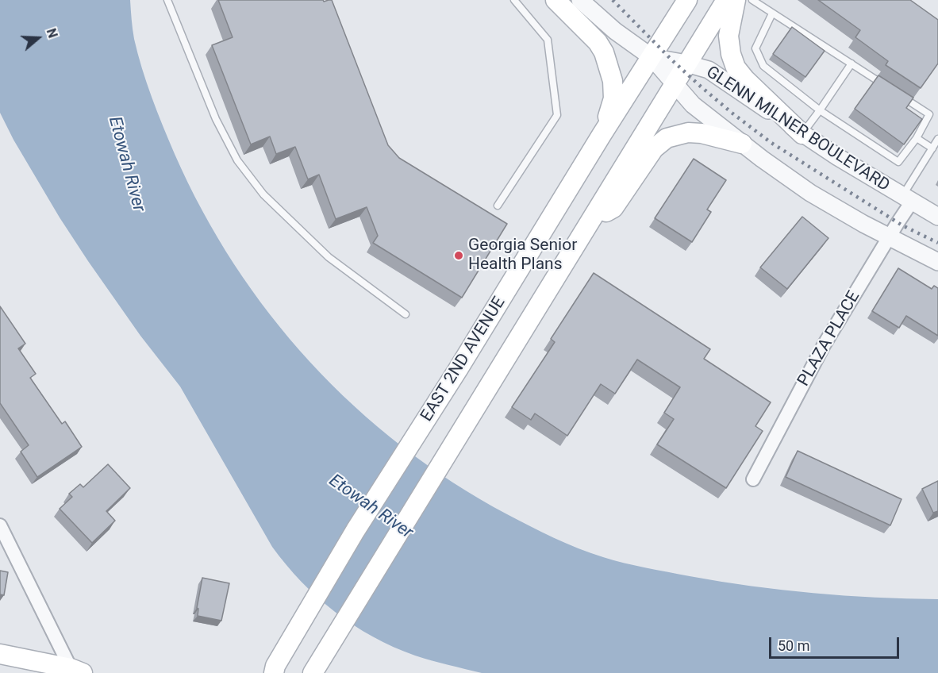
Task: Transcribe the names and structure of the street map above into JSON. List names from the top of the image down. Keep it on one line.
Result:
{"streets":{"main road":["EAST 2ND AVENUE"],"street":["GLENN MILNER BOULEVARD","PLAZA PLACE"]},"crossings":[["GLENN MILNER BOULEVARD","PLAZA PLACE"],["GLENN MILNER BOULEVARD","EAST 2ND AVENUE"]],"water":["Etowah River"],"places":["Georgia Senior Health Plans"],"scale_bar":"50 m","north":"right"}
